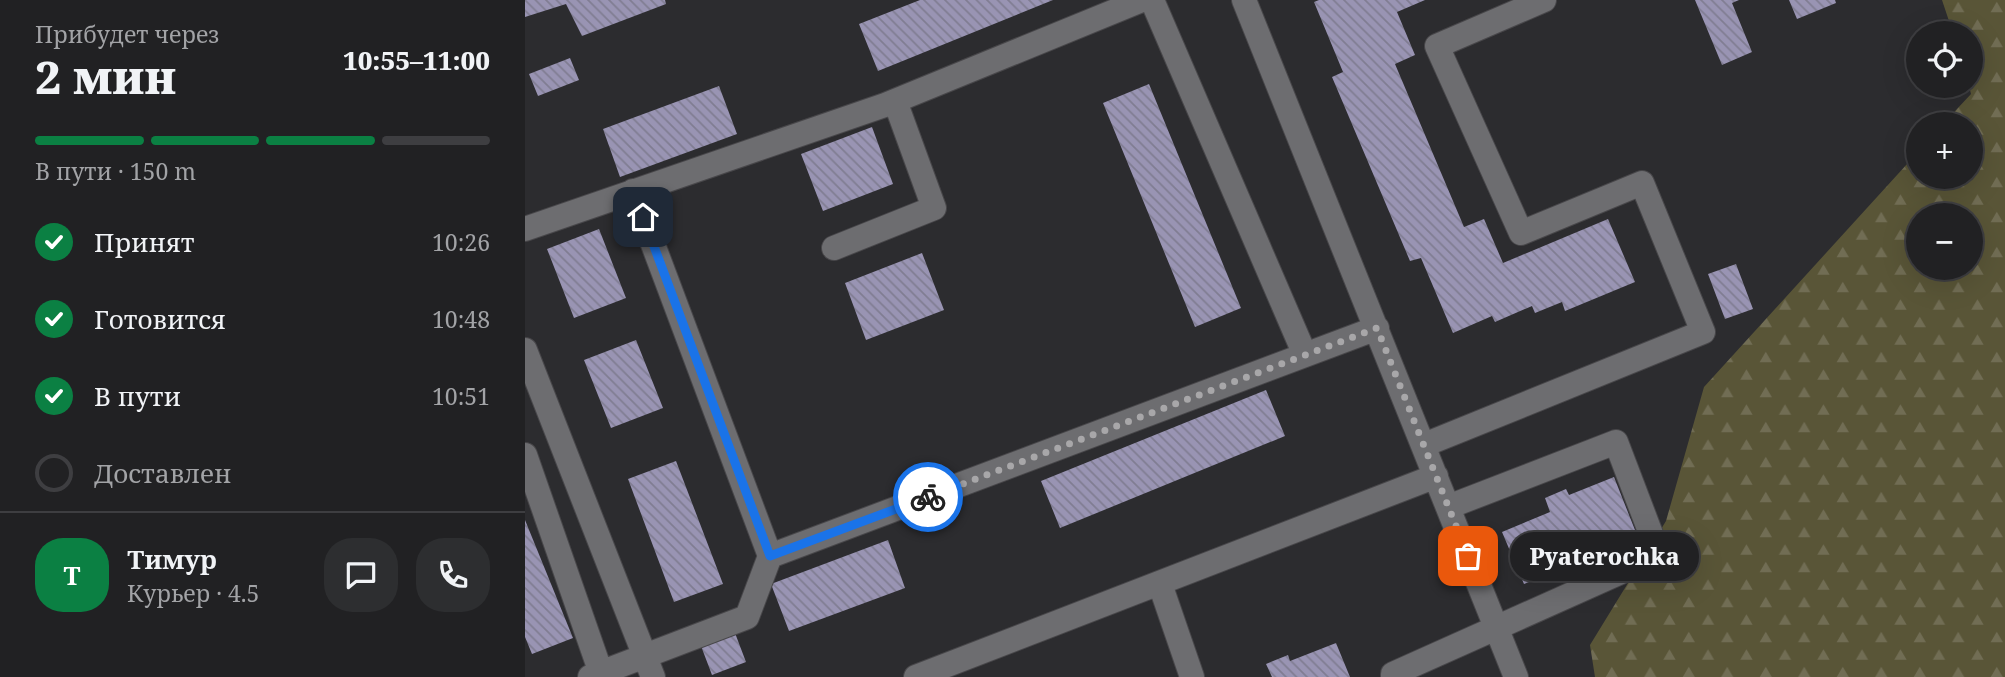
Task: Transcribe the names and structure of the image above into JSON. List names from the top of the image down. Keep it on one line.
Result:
{"places":["Pyaterochka"],"page":{"heading":["2 мин","Прибудет через","10:55–11:00"],"panel":["Тимур","Курьер · 4.5"],"map_buttons":["+","−"],"bar":"В пути · 150 m","list":[["Принят","10:26"],["Готовится","10:48"],["В пути","10:51"],"Доставлен"],"bubble":"Pyaterochka","round":"Т"}}
